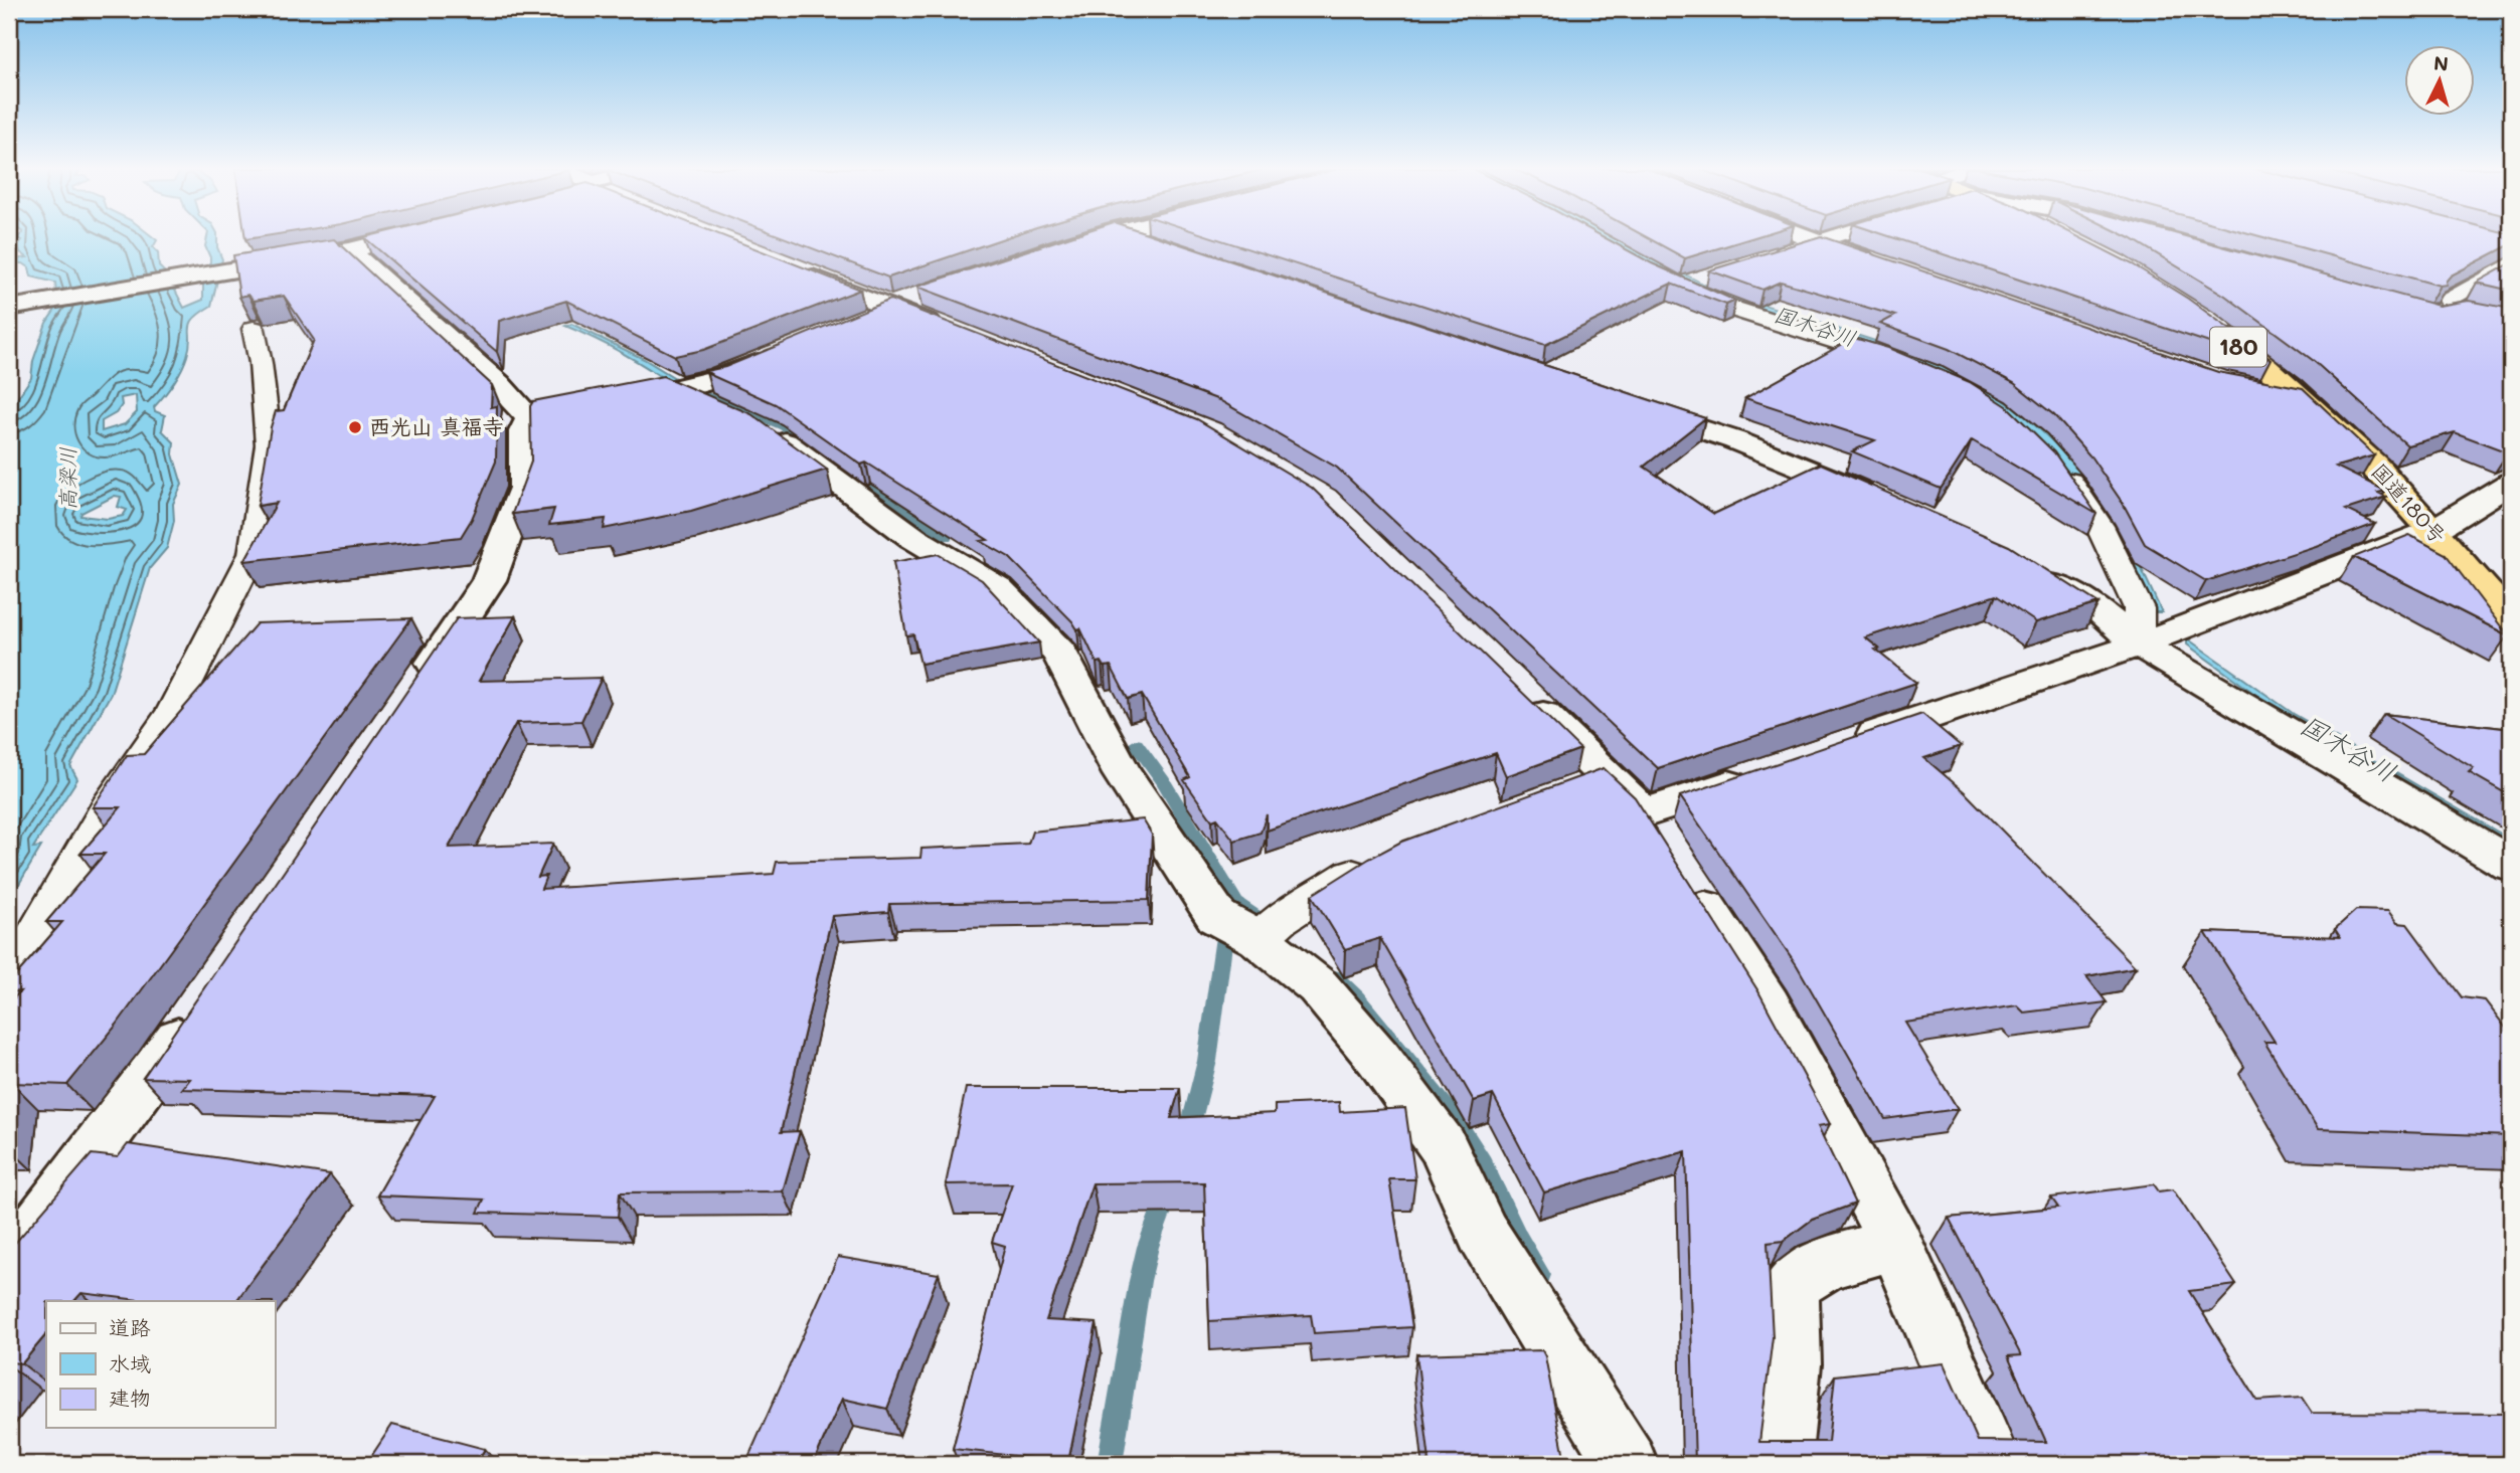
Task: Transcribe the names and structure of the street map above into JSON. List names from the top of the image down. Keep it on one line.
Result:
{"streets":{"highway":["180","国道180号"]},"water":["国木谷川","高梁川"],"places":["西光山 真福寺"],"legend":["道路","水域","建物"],"north":"top"}
